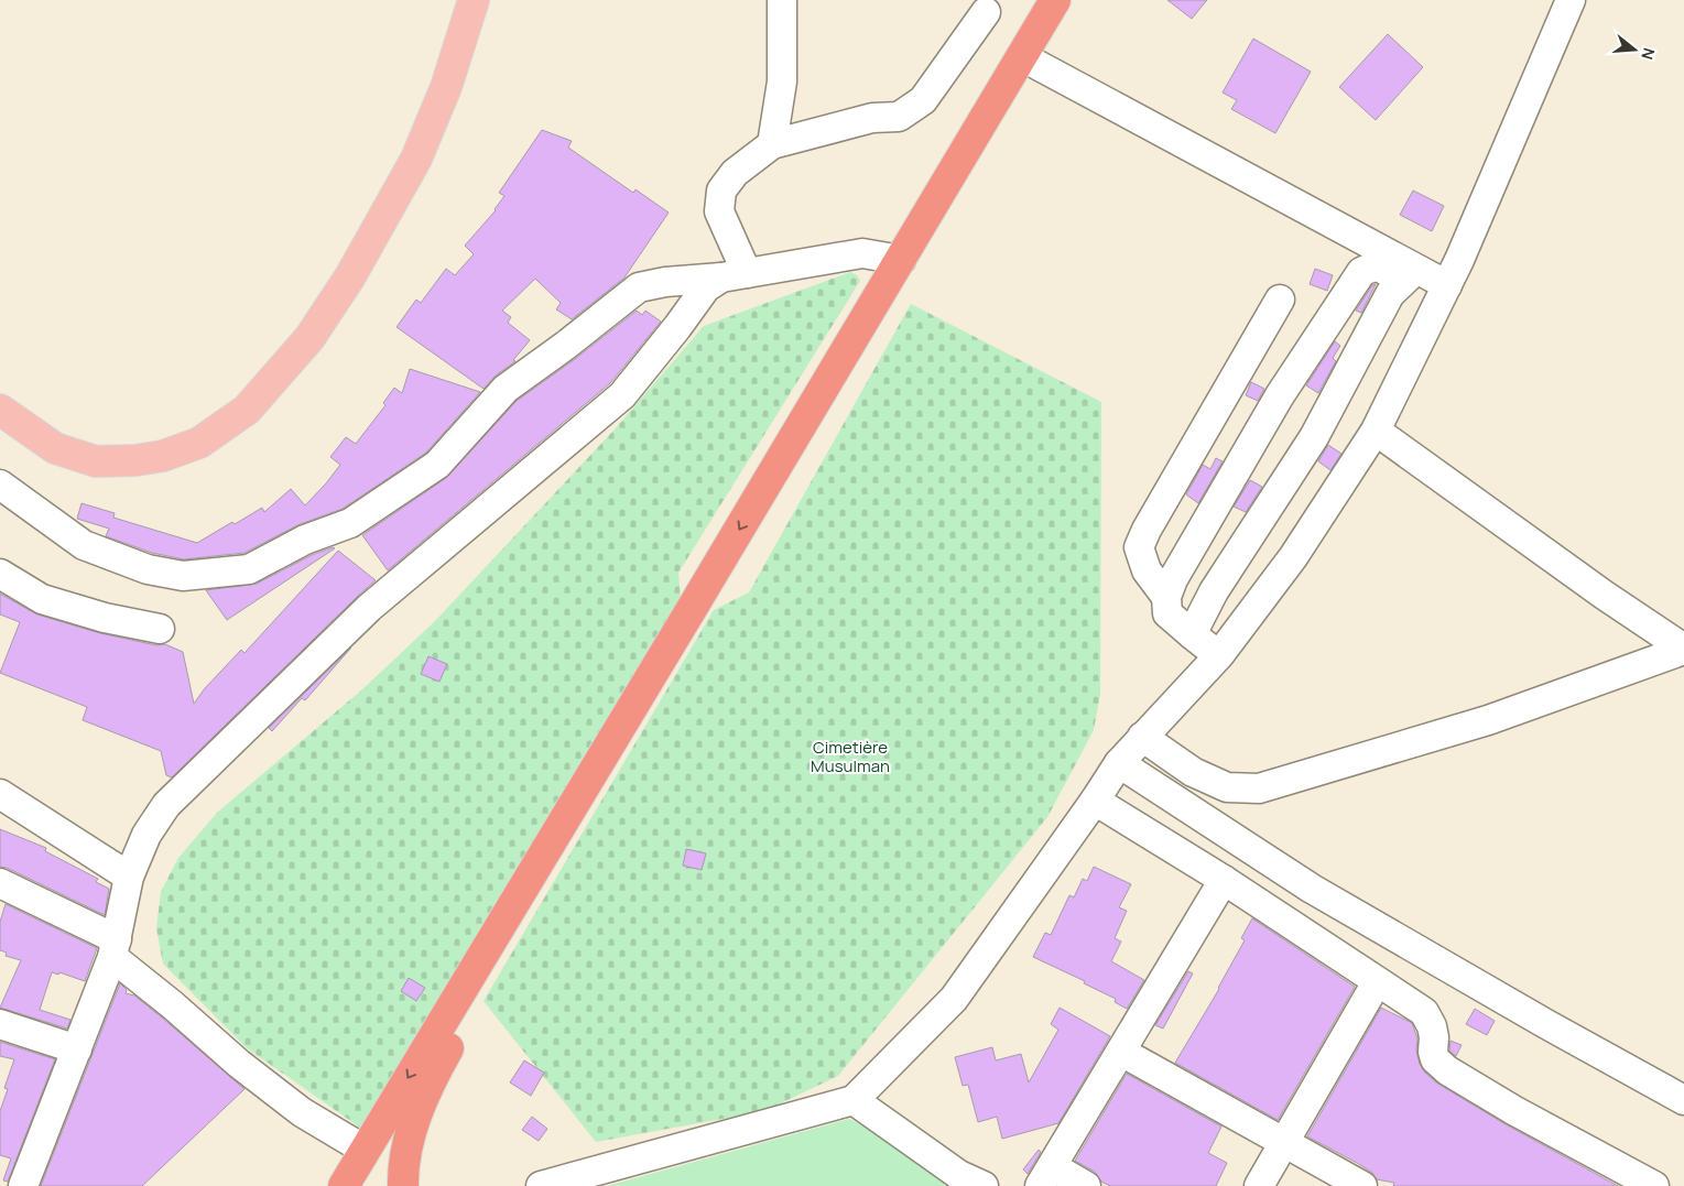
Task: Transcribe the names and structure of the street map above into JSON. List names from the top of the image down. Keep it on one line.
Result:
{"parks":["Cimetière Musulman"],"north":"right"}
